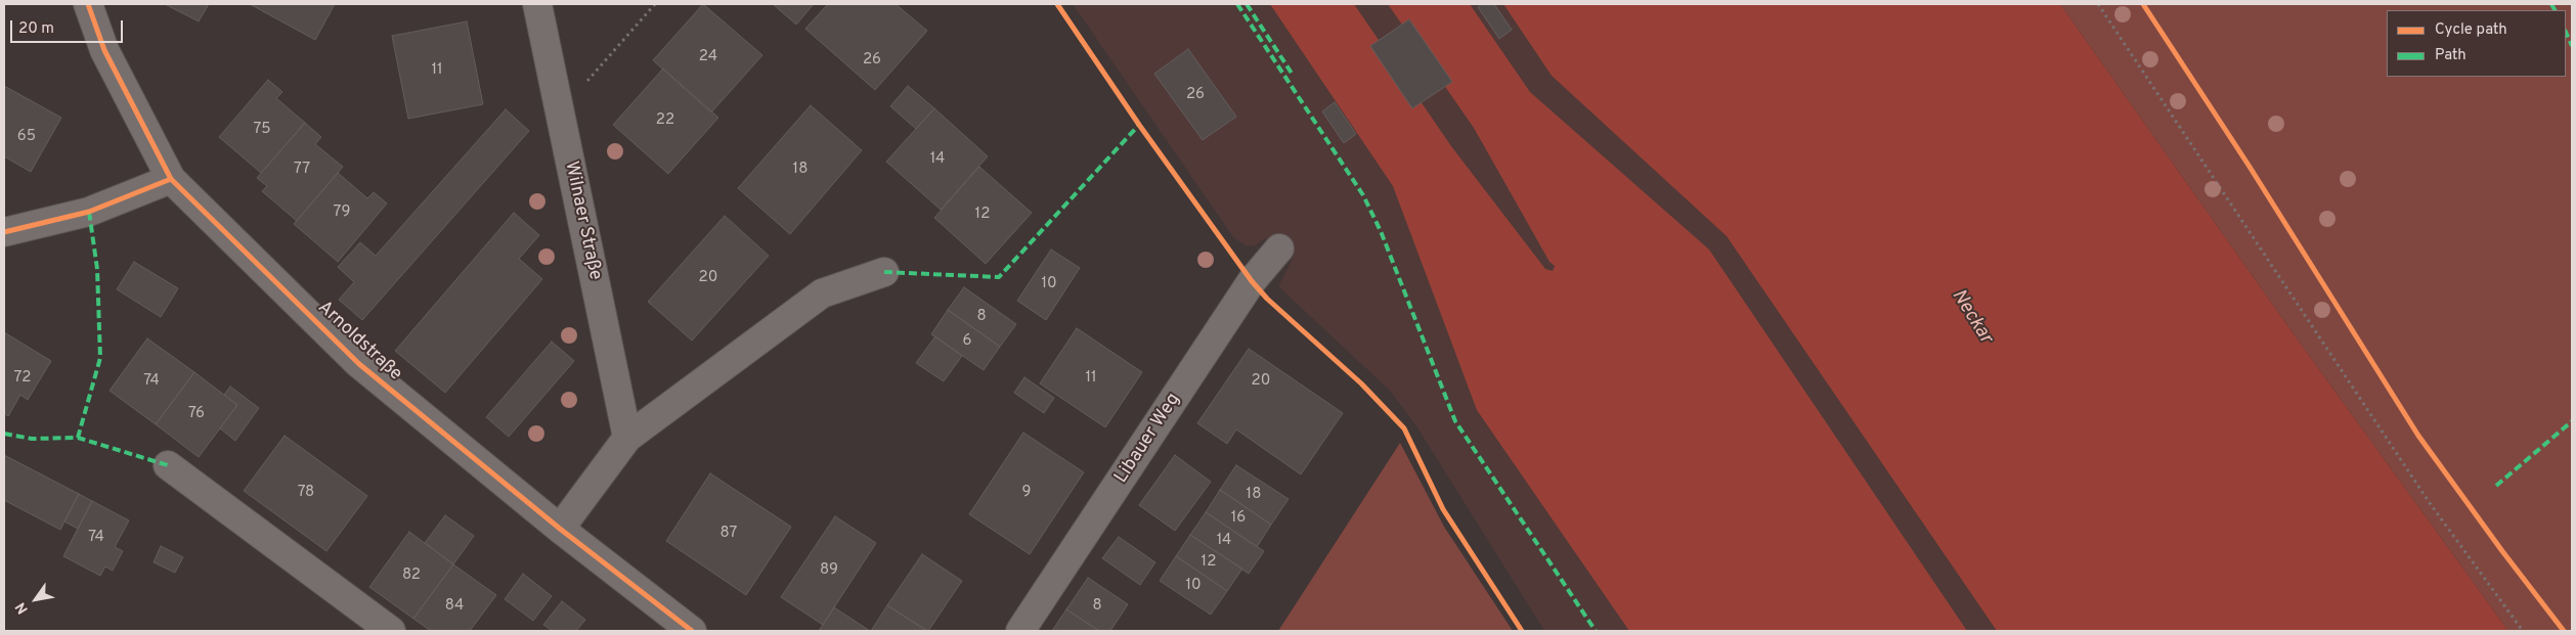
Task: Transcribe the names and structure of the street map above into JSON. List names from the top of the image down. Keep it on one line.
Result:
{"streets":{"street":["Wilnaer Straße","Arnoldstraße","Libauer Weg"]},"water":["Neckar"],"house_numbers":["24","26","11","26","22","75","65","14","77","18","79","12","20","10","8","6","72","11","74","20","76","78","9","18","16","87","74","14","12","89","82","10","84","8"],"legend":["Cycle path","Path"],"scale_bar":"20 m","north":"bottom left"}
